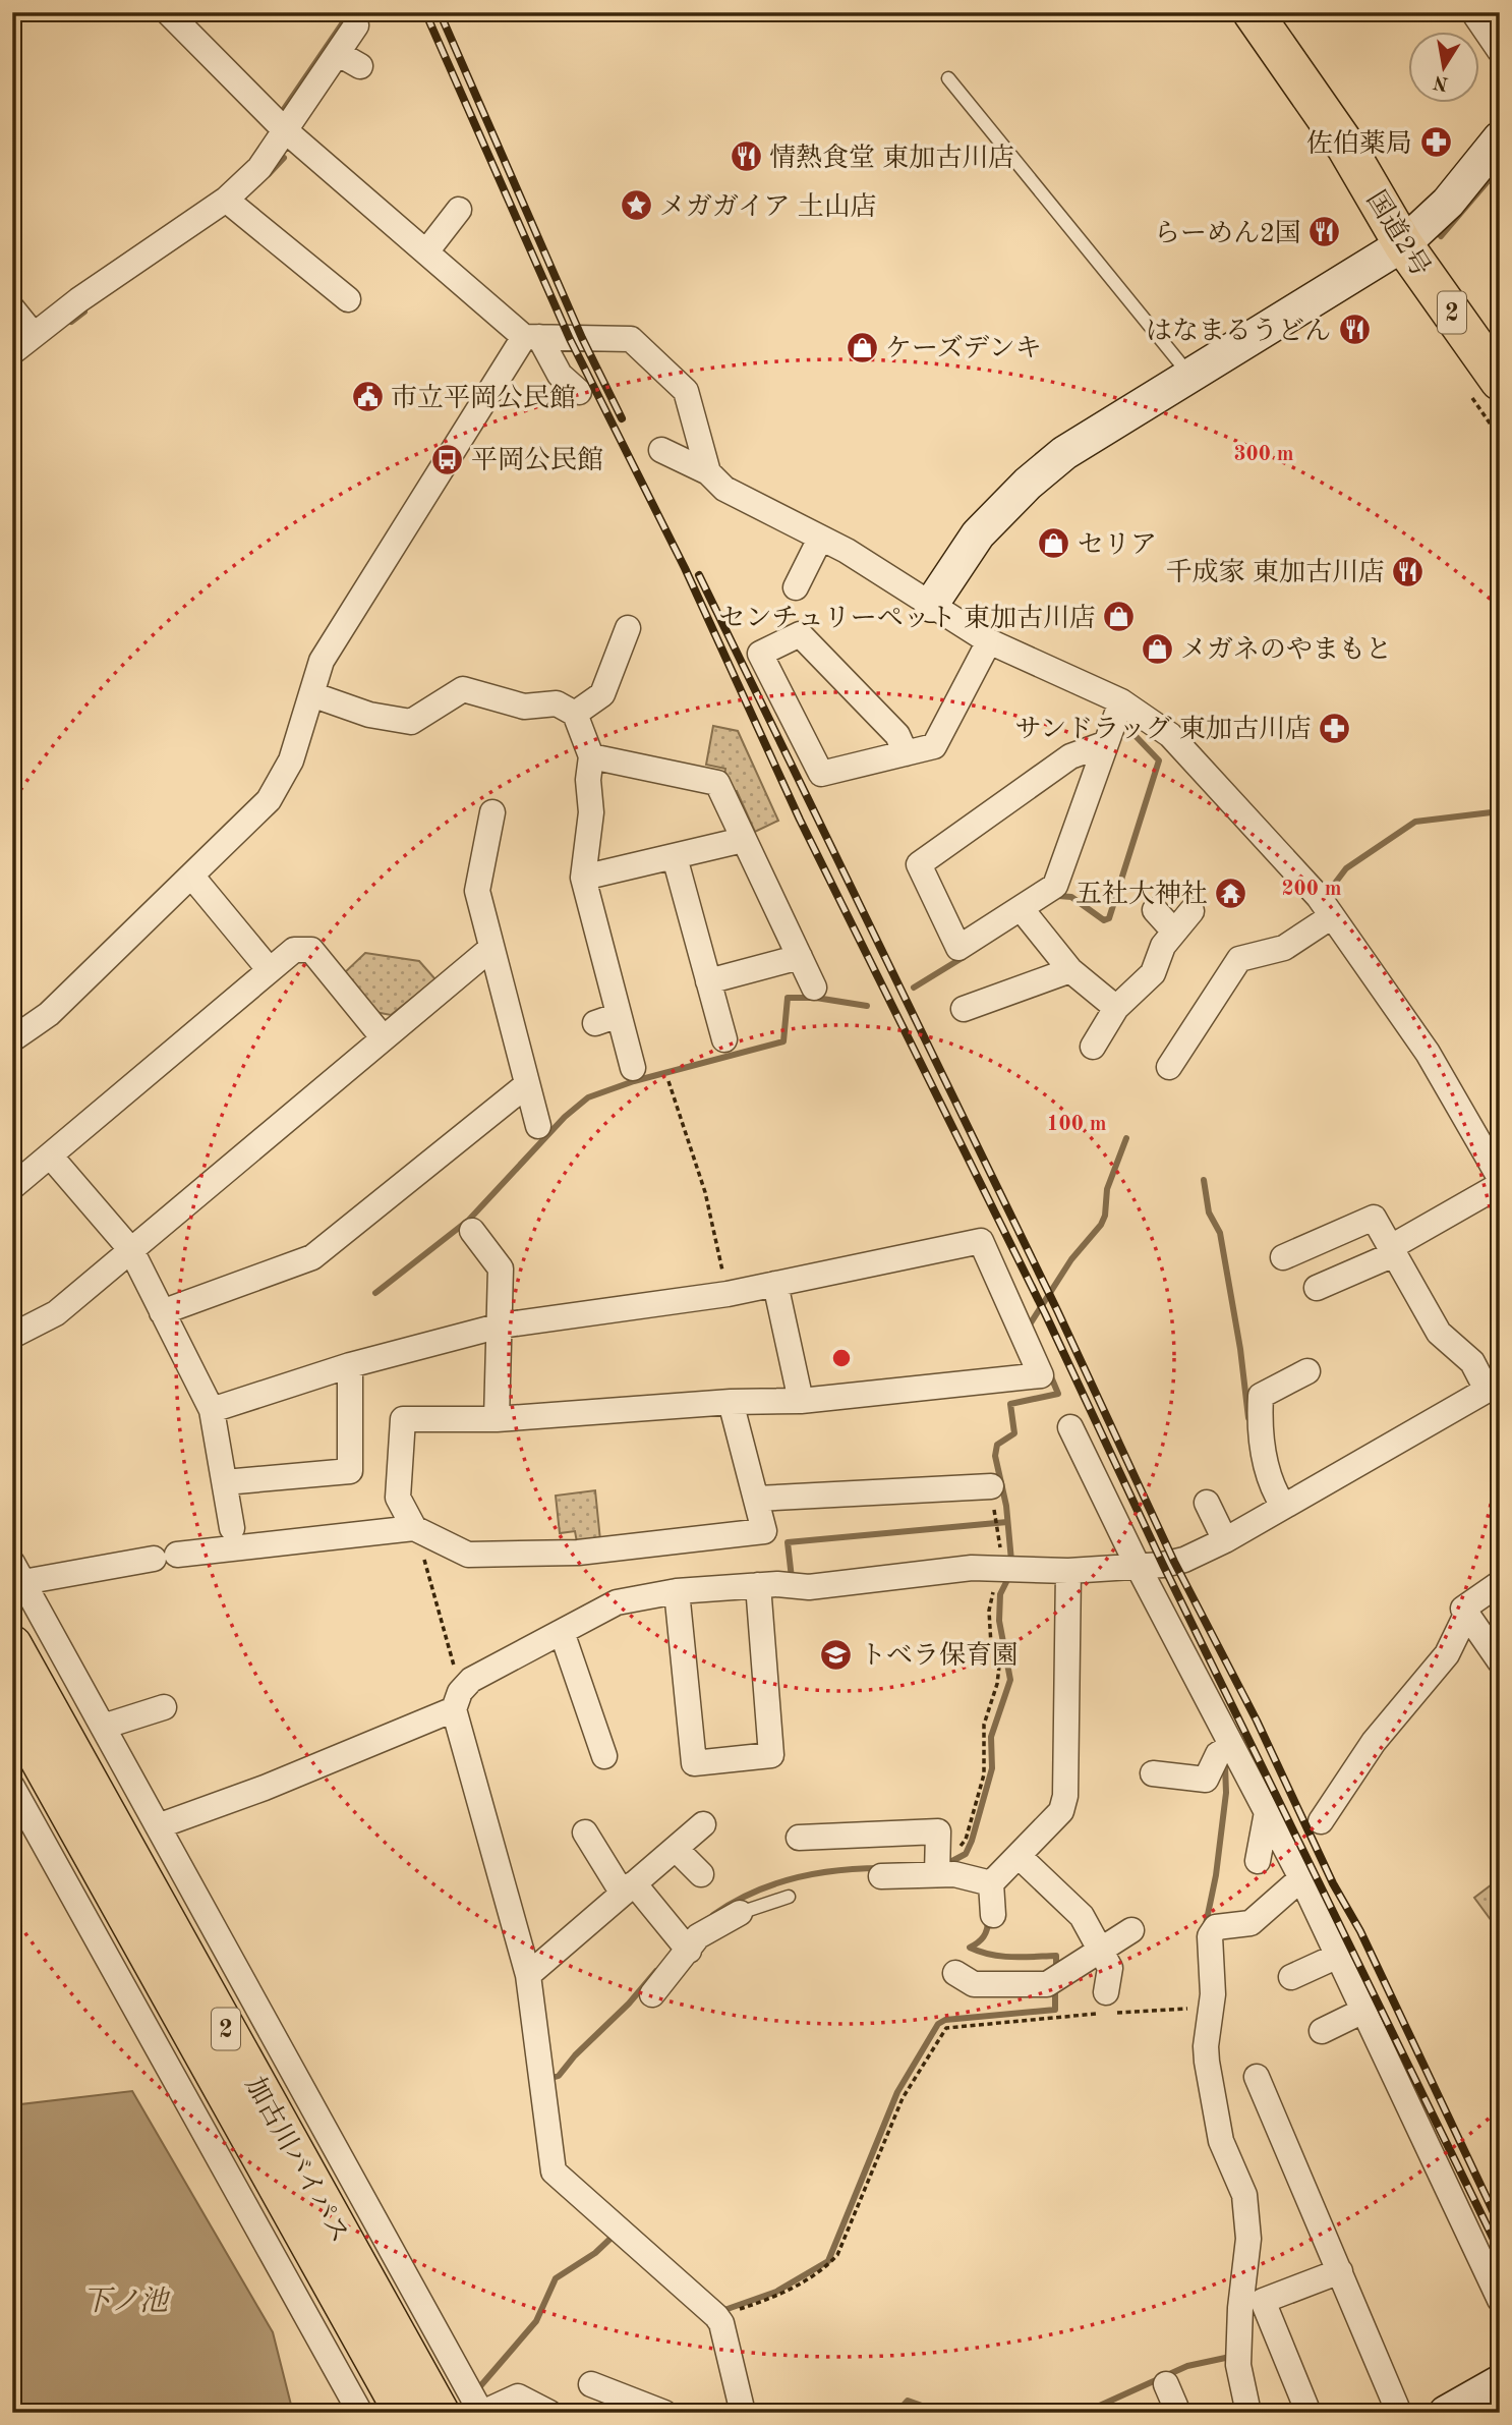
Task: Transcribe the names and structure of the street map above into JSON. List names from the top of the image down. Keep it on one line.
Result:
{"streets":{"highway":["国道2号","2","加古川バイパス"]},"water":["下ノ池"],"places":{"pharmacy":["佐伯薬局","サンドラッグ 東加古川店"],"restaurant":["情熱食堂 東加古川店","らーめん2国","はなまるうどん","千成家 東加古川店"],"place":["メガガイア 土山店"],"shop":["ケーズデンキ","セリア","センチュリーペット 東加古川店","メガネのやまもと"],"public building":["市立平岡公民館"],"bus stop":["平岡公民館"],"temple":["五社大神社"],"school or university":["トベラ保育園"]},"north":"bottom","rings":["300 m","200 m","100 m"]}
